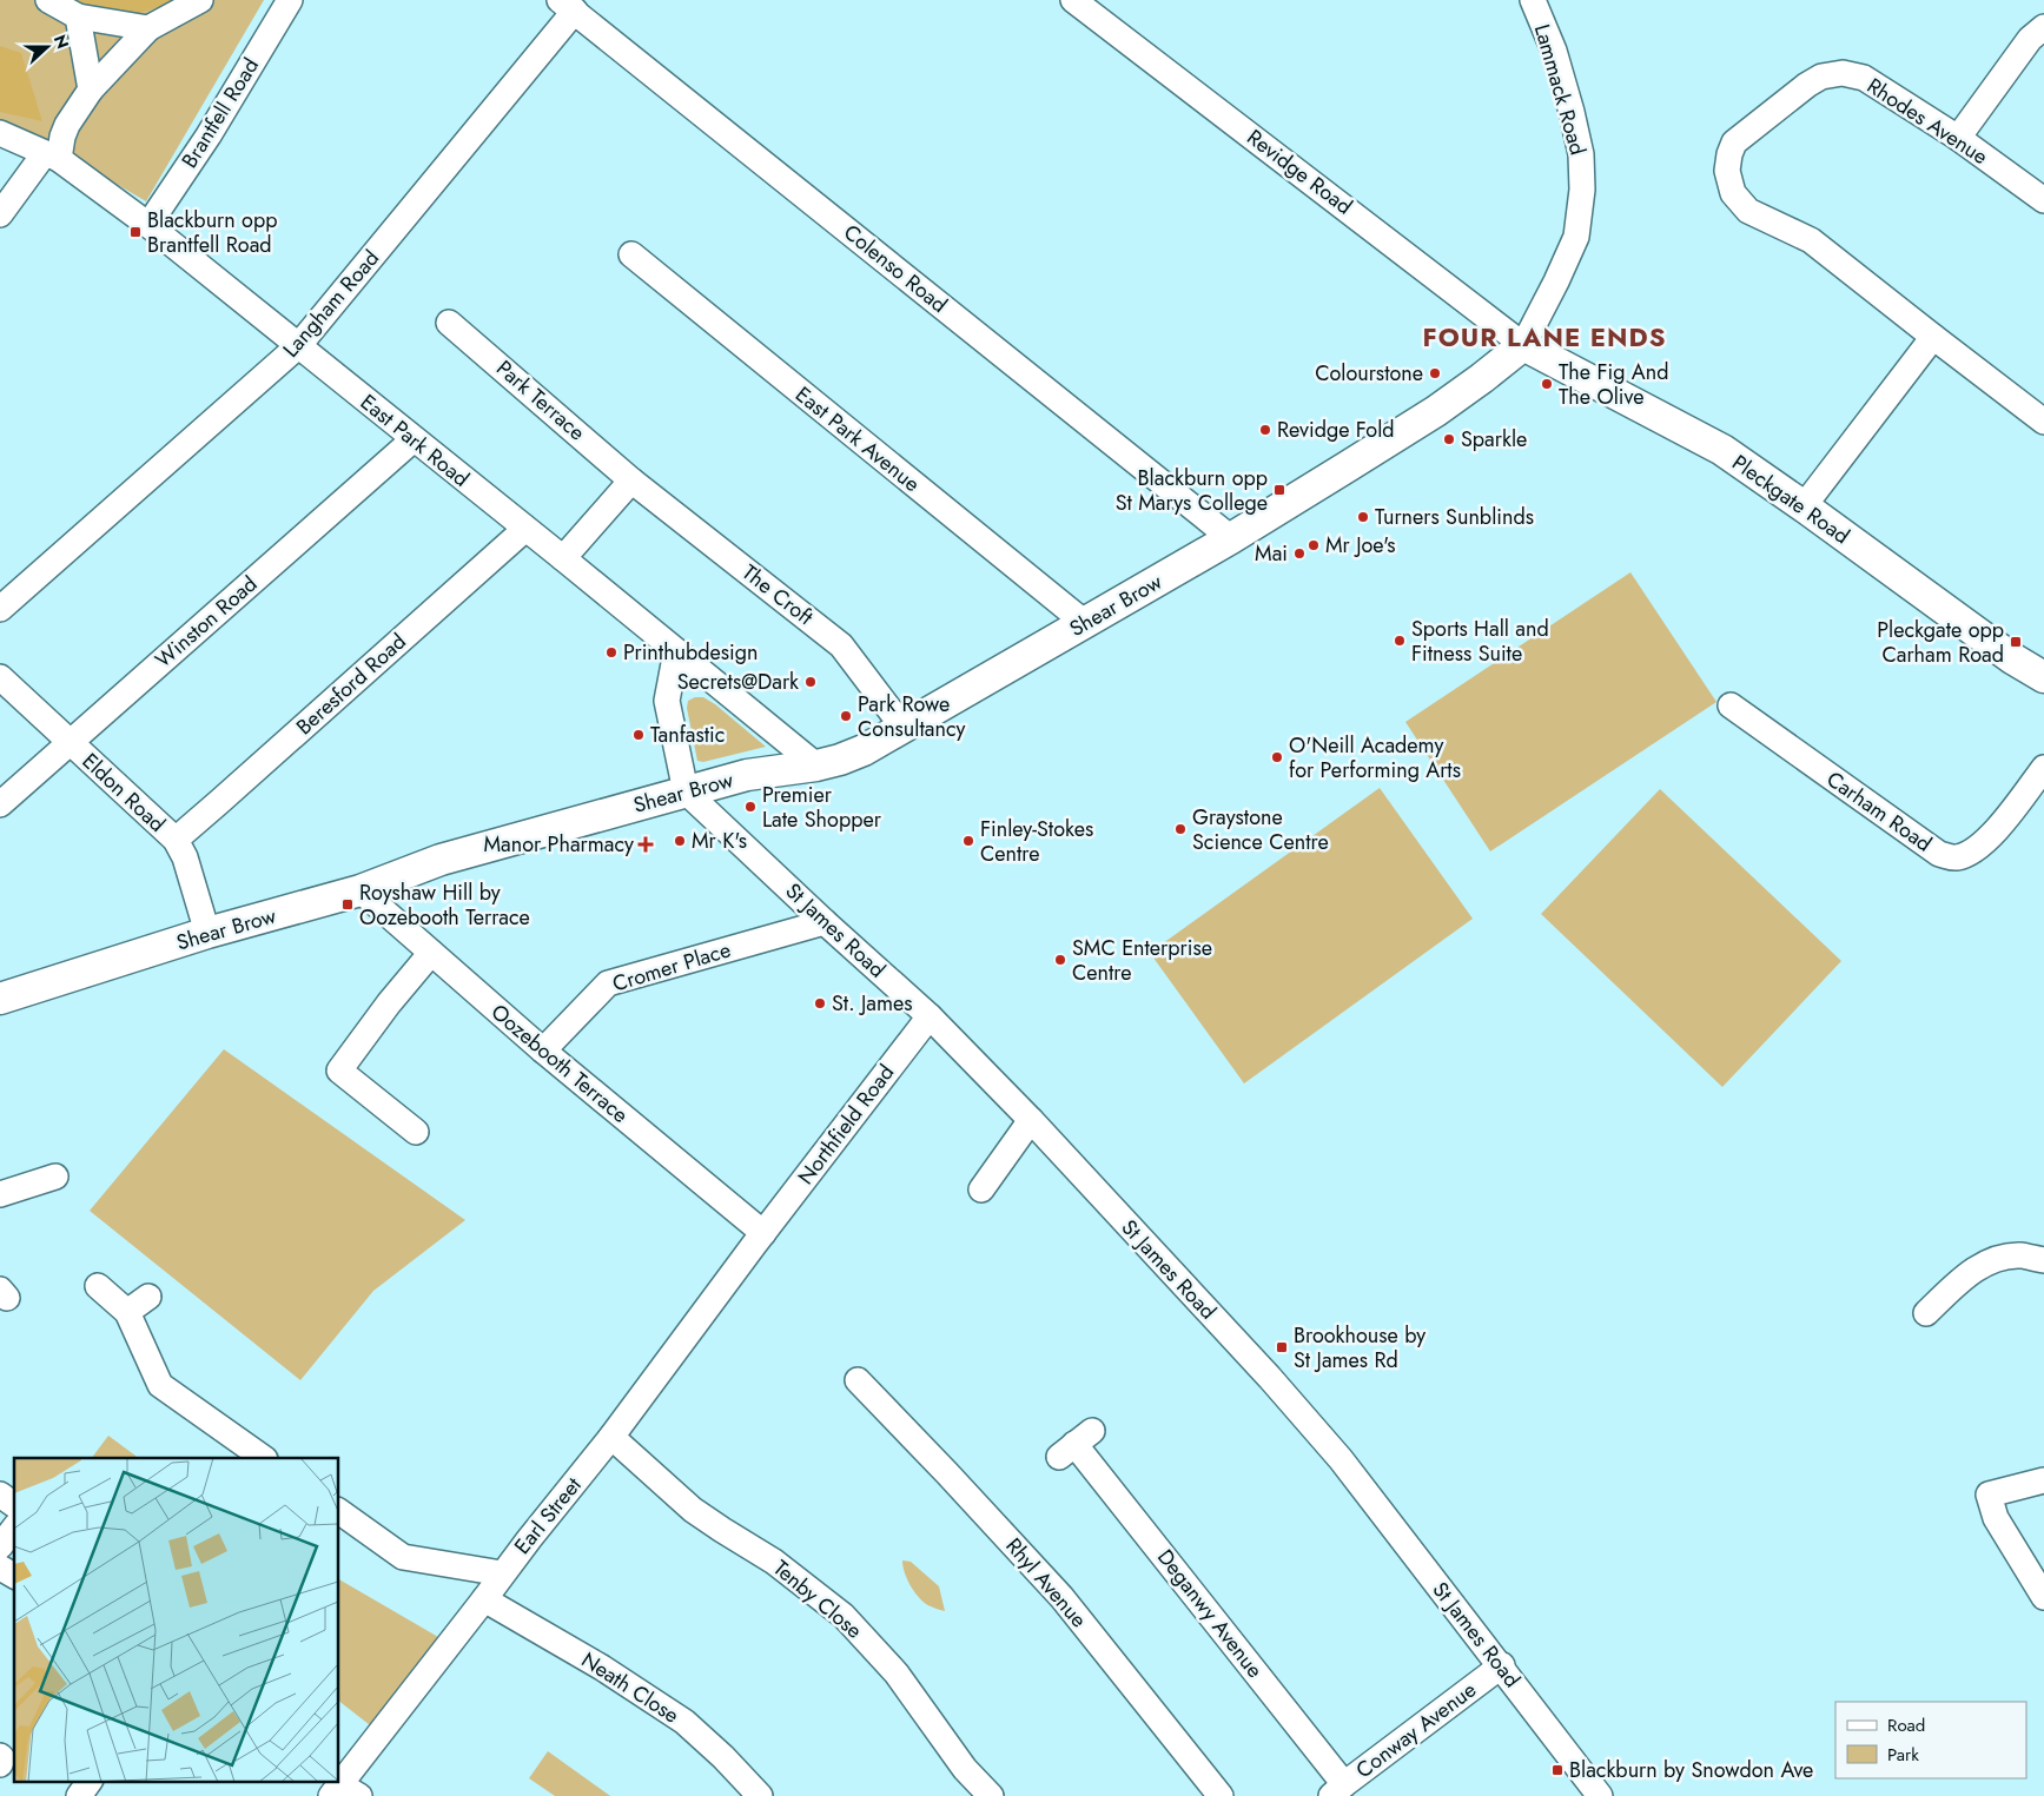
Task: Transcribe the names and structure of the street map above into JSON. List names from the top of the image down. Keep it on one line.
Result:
{"streets":{"main road":["Pleckgate Road","Shear Brow"],"street":["Lammack Road","Brantfell Road","Rhodes Avenue","Revidge Road","Colenso Road","Langham Road","Park Terrace","East Park Avenue","East Park Road","The Croft","Winston Road","Beresford Road","Eldon Road","Carham Road","St James Road","Cromer Place","Oozebooth Terrace","Northfield Road","Earl Street","Rhyl Avenue","Tenby Close","Deganwy Avenue","Neath Close","Conway Avenue"]},"crossings":[["Lammack Road","Revidge Road"],["Lammack Road","Pleckgate Road"],["Lammack Road","Shear Brow"],["Brantfell Road","East Park Road"],["Revidge Road","Pleckgate Road"],["Revidge Road","Shear Brow"],["Colenso Road","Langham Road"],["Colenso Road","Shear Brow"],["Langham Road","East Park Road"],["Park Terrace","The Croft"],["East Park Avenue","Shear Brow"],["East Park Road","Shear Brow"],["East Park Road","Winston Road"],["East Park Road","Beresford Road"],["Pleckgate Road","Shear Brow"],["The Croft","Shear Brow"],["Shear Brow","Eldon Road"],["Shear Brow","St James Road"],["Shear Brow","Oozebooth Terrace"],["Winston Road","Eldon Road"],["Beresford Road","Eldon Road"],["St James Road","Cromer Place"],["St James Road","Northfield Road"],["St James Road","Conway Avenue"],["Cromer Place","Oozebooth Terrace"],["Oozebooth Terrace","Northfield Road"],["Oozebooth Terrace","Earl Street"],["Northfield Road","Earl Street"],["Earl Street","Tenby Close"],["Earl Street","Neath Close"],["Deganwy Avenue","Conway Avenue"]],"districts":["FOUR LANE ENDS"],"places":{"transit":["Blackburn opp Brantfell Road","Blackburn opp St Marys College","Pleckgate opp Carham Road","Royshaw Hill by Oozebooth Terrace","Brookhouse by St James Rd","Blackburn by Snowdon Ave"],"other":["Colourstone","The Fig And The Olive","Revidge Fold","Sparkle","Turners Sunblinds","Mr Joe's","Mai","Sports Hall and Fitness Suite","Printhubdesign","Secrets@Dark","Park Rowe Consultancy","Tanfastic","O'Neill Academy for Performing Arts","Premier Late Shopper","Graystone Science Centre","Mr K's","Finley-Stokes Centre","SMC Enterprise Centre","St. James"],"health":["Manor Pharmacy"]},"legend":["Road","Park"],"north":"right"}
